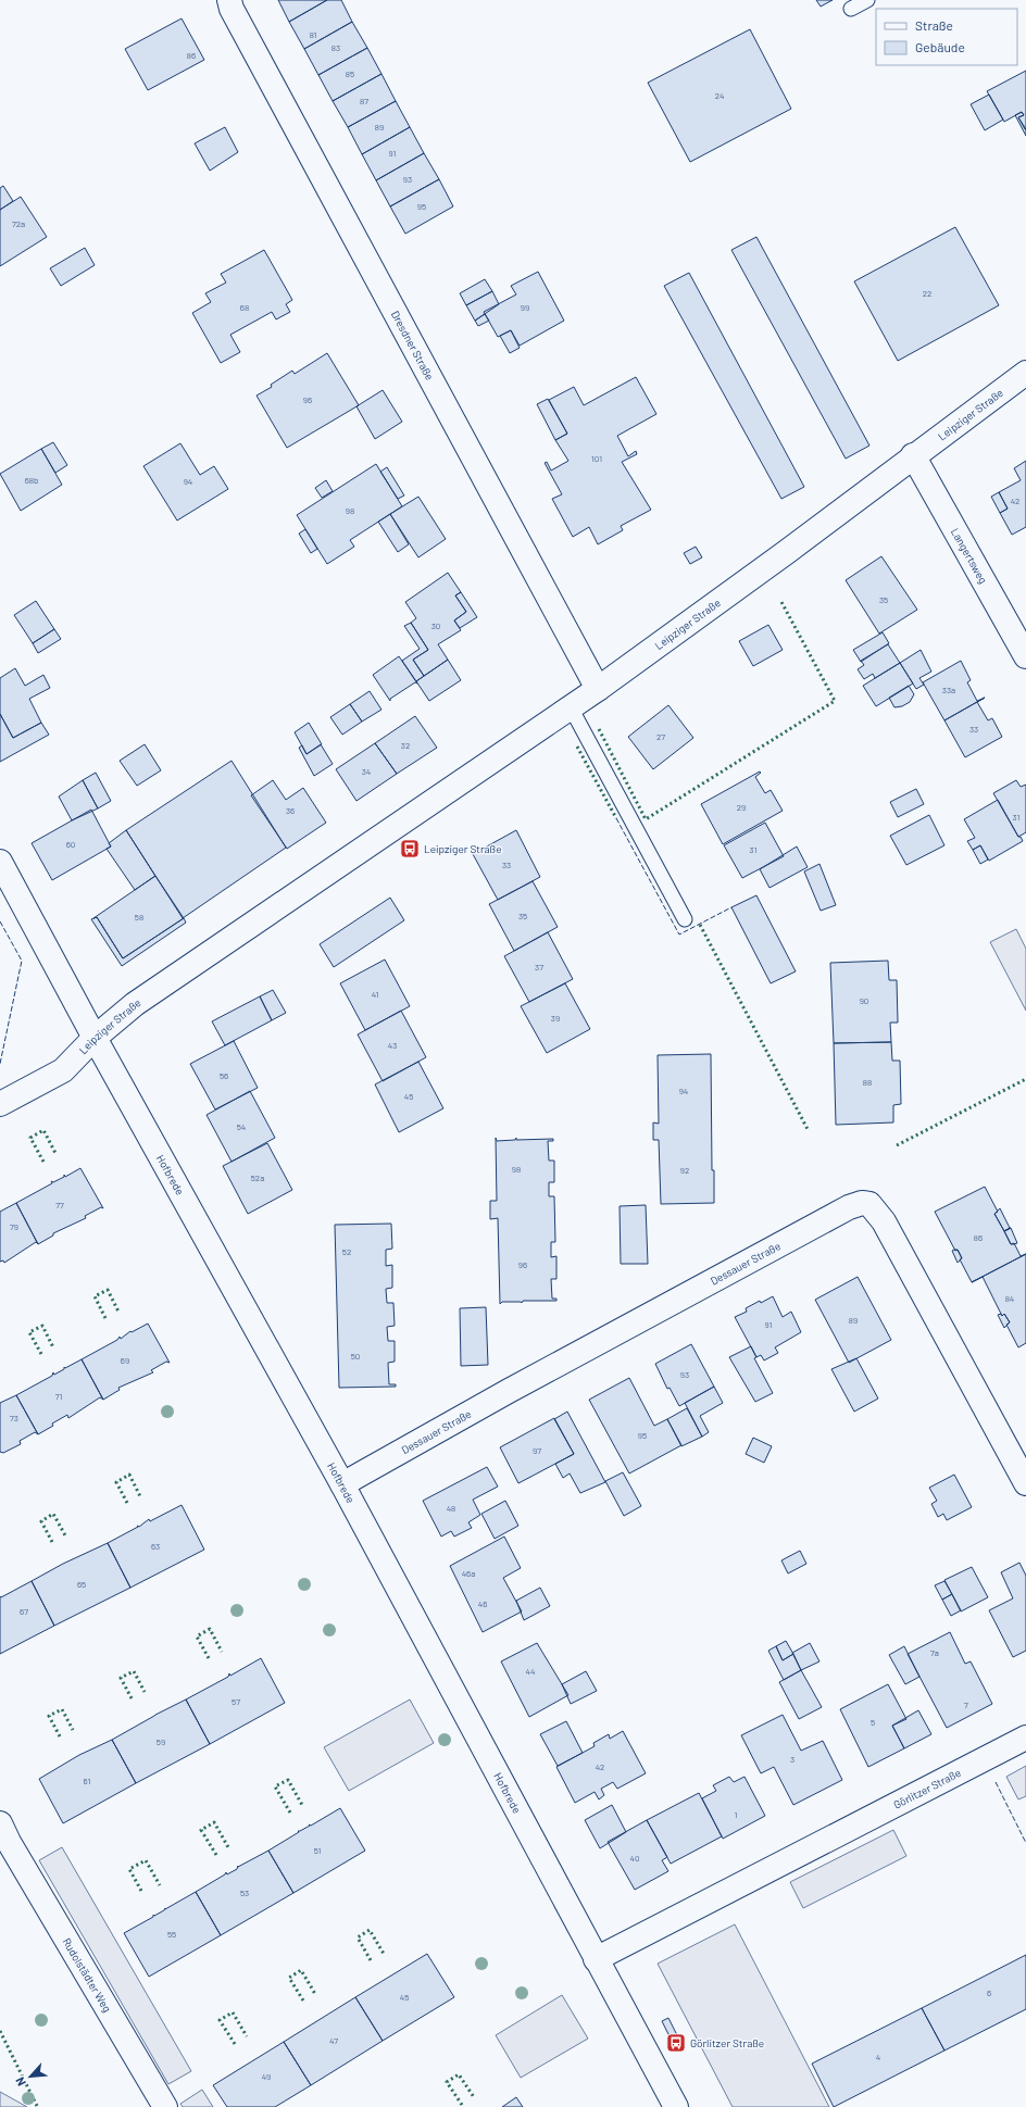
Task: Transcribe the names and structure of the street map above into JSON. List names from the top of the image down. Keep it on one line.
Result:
{"streets":{"street":["Dresdner Straße","Leipziger Straße","Langertsweg","Hofbrede","Dessauer Straße","Görlitzer Straße","Rudolstädter Weg"]},"crossings":[["Dresdner Straße","Leipziger Straße"],["Leipziger Straße","Langertsweg"],["Leipziger Straße","Hofbrede"],["Hofbrede","Dessauer Straße"],["Hofbrede","Görlitzer Straße"]],"places":{"bus stop":["Leipziger Straße","Görlitzer Straße"]},"house_numbers":["81","83","86","85","24","87","89","91","93","95","72a","22","68","99","96","101","68b","94","42","98","35","30","33a","33","27","32","34","29","36","31","60","31","33","35","58","37","41","90","39","43","56","88","94","45","54","98","92","52a","77","79","86","52","96","84","89","91","50","69","93","71","73","95","97","48","63","46a","65","46","67","7a","44","57","7","5","59","3","42","61","1","51","40","53","55","6","45","47","4","49"],"legend":["Straße","Gebäude"],"north":"bottom left"}
